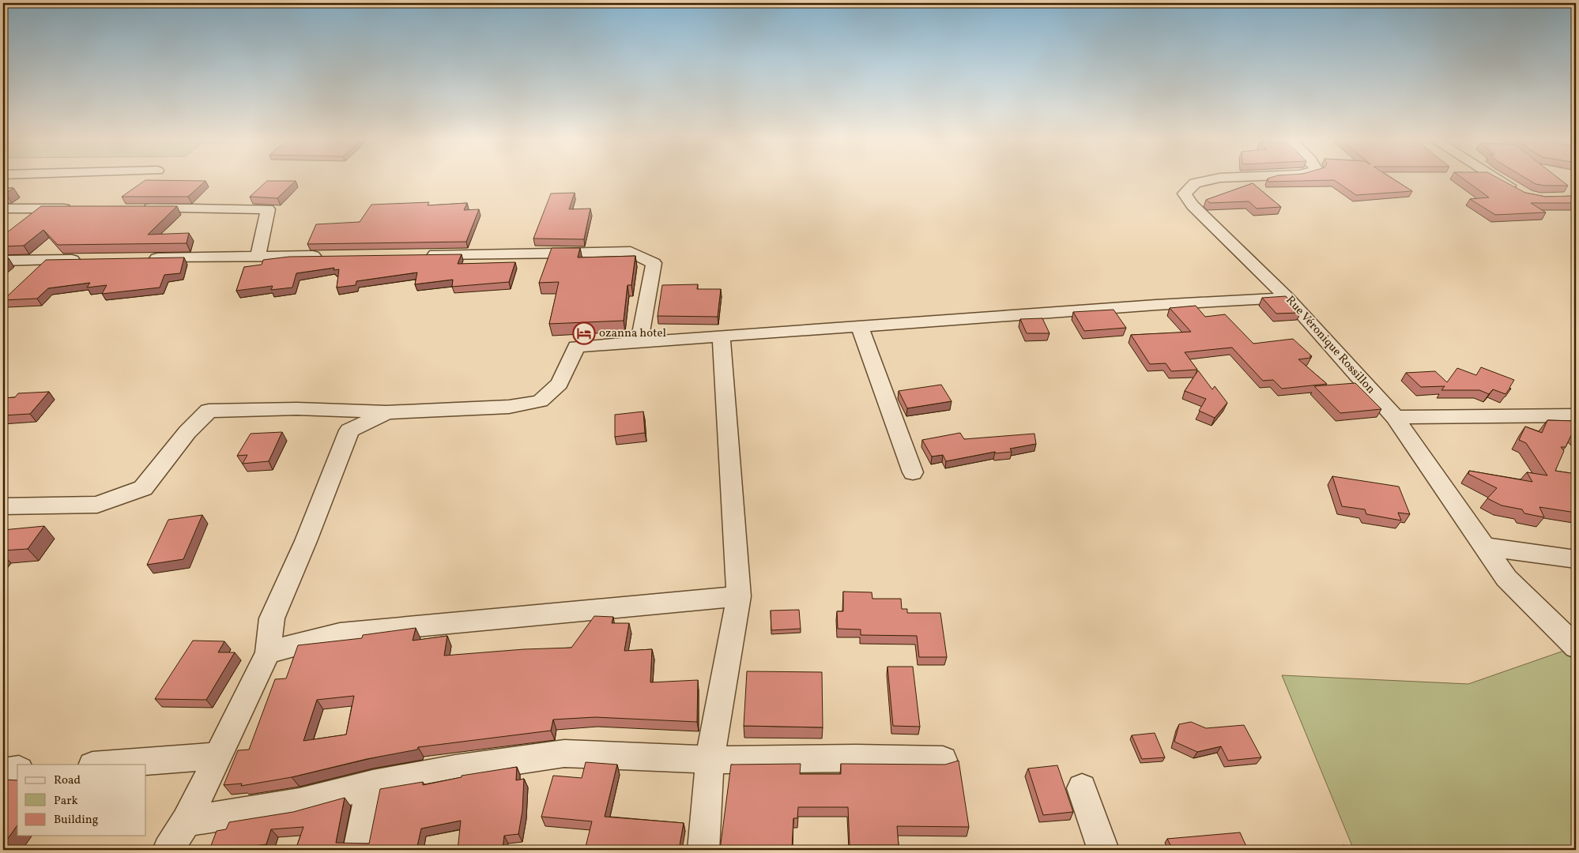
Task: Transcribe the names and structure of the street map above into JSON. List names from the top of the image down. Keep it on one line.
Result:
{"streets":{"street":["Rue Véronique Rossillon"]},"places":{"hotel":["ozanna hotel"]},"legend":["Road","Park","Building"]}
